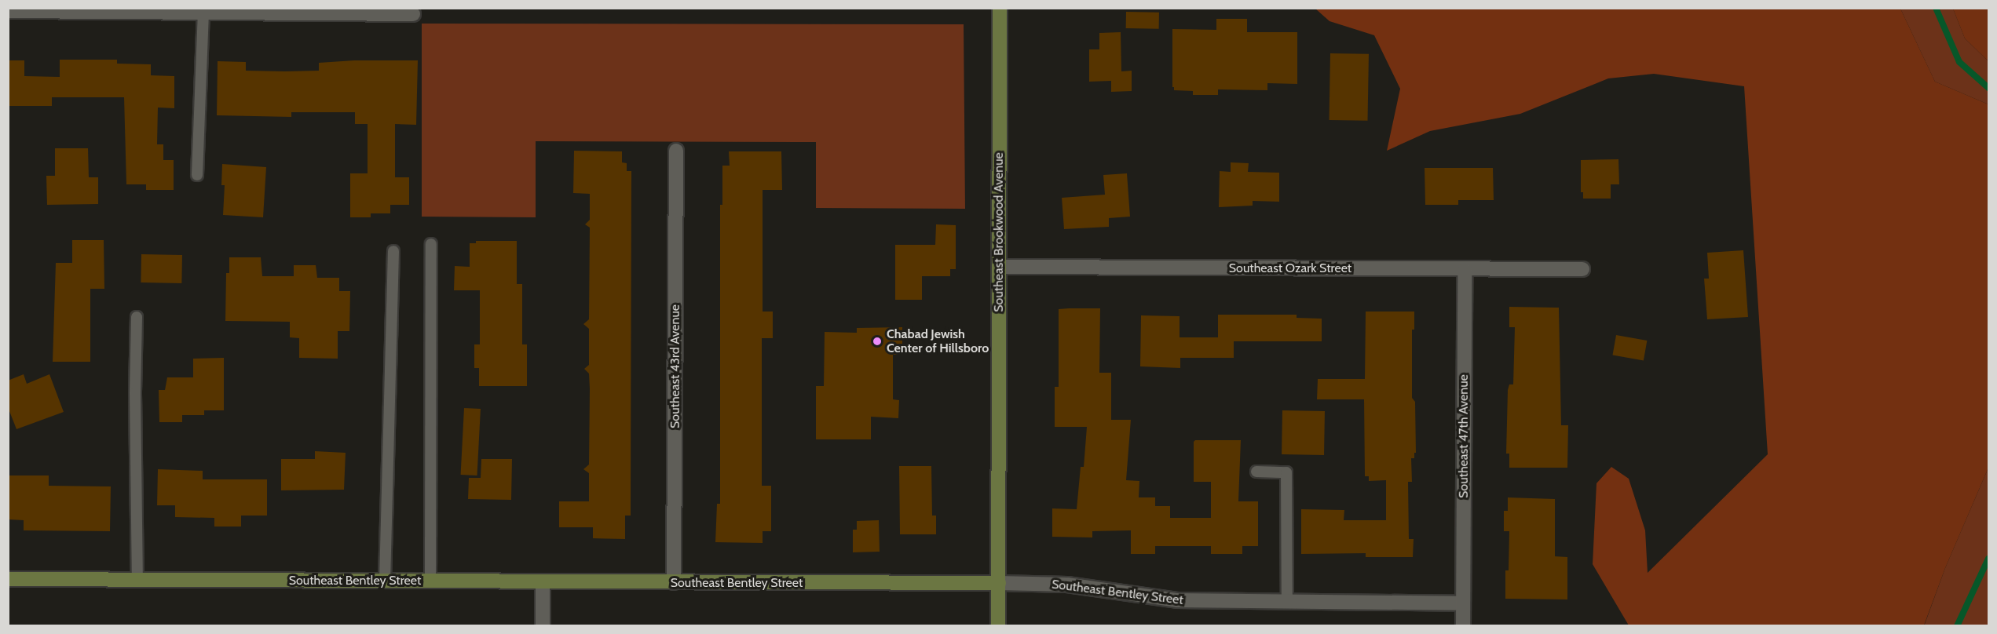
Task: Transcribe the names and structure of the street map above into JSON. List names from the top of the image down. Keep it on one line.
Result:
{"streets":{"street":["Southeast Brookwood Avenue","Southeast Ozark Street","Southeast 43rd Avenue","Southeast 47th Avenue","Southeast Bentley Street"]},"crossings":[["Southeast Brookwood Avenue","Southeast Ozark Street"],["Southeast Brookwood Avenue","Southeast Bentley Street"],["Southeast Ozark Street","Southeast 47th Avenue"],["Southeast 43rd Avenue","Southeast Bentley Street"],["Southeast 47th Avenue","Southeast Bentley Street"]],"places":["Chabad Jewish Center of Hillsboro"]}
